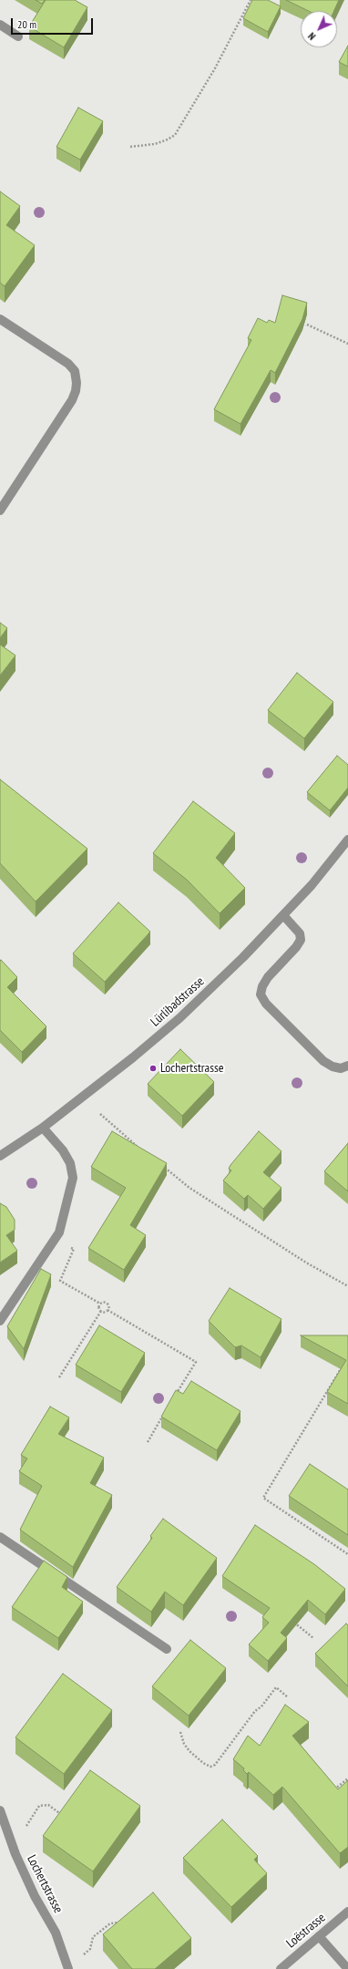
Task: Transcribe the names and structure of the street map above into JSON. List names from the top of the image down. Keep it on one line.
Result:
{"streets":{"street":["Lürlibadstrasse","Lochertstrasse","Loëstrasse"]},"places":["Lochertstrasse"],"scale_bar":"20 m","north":"bottom left"}
